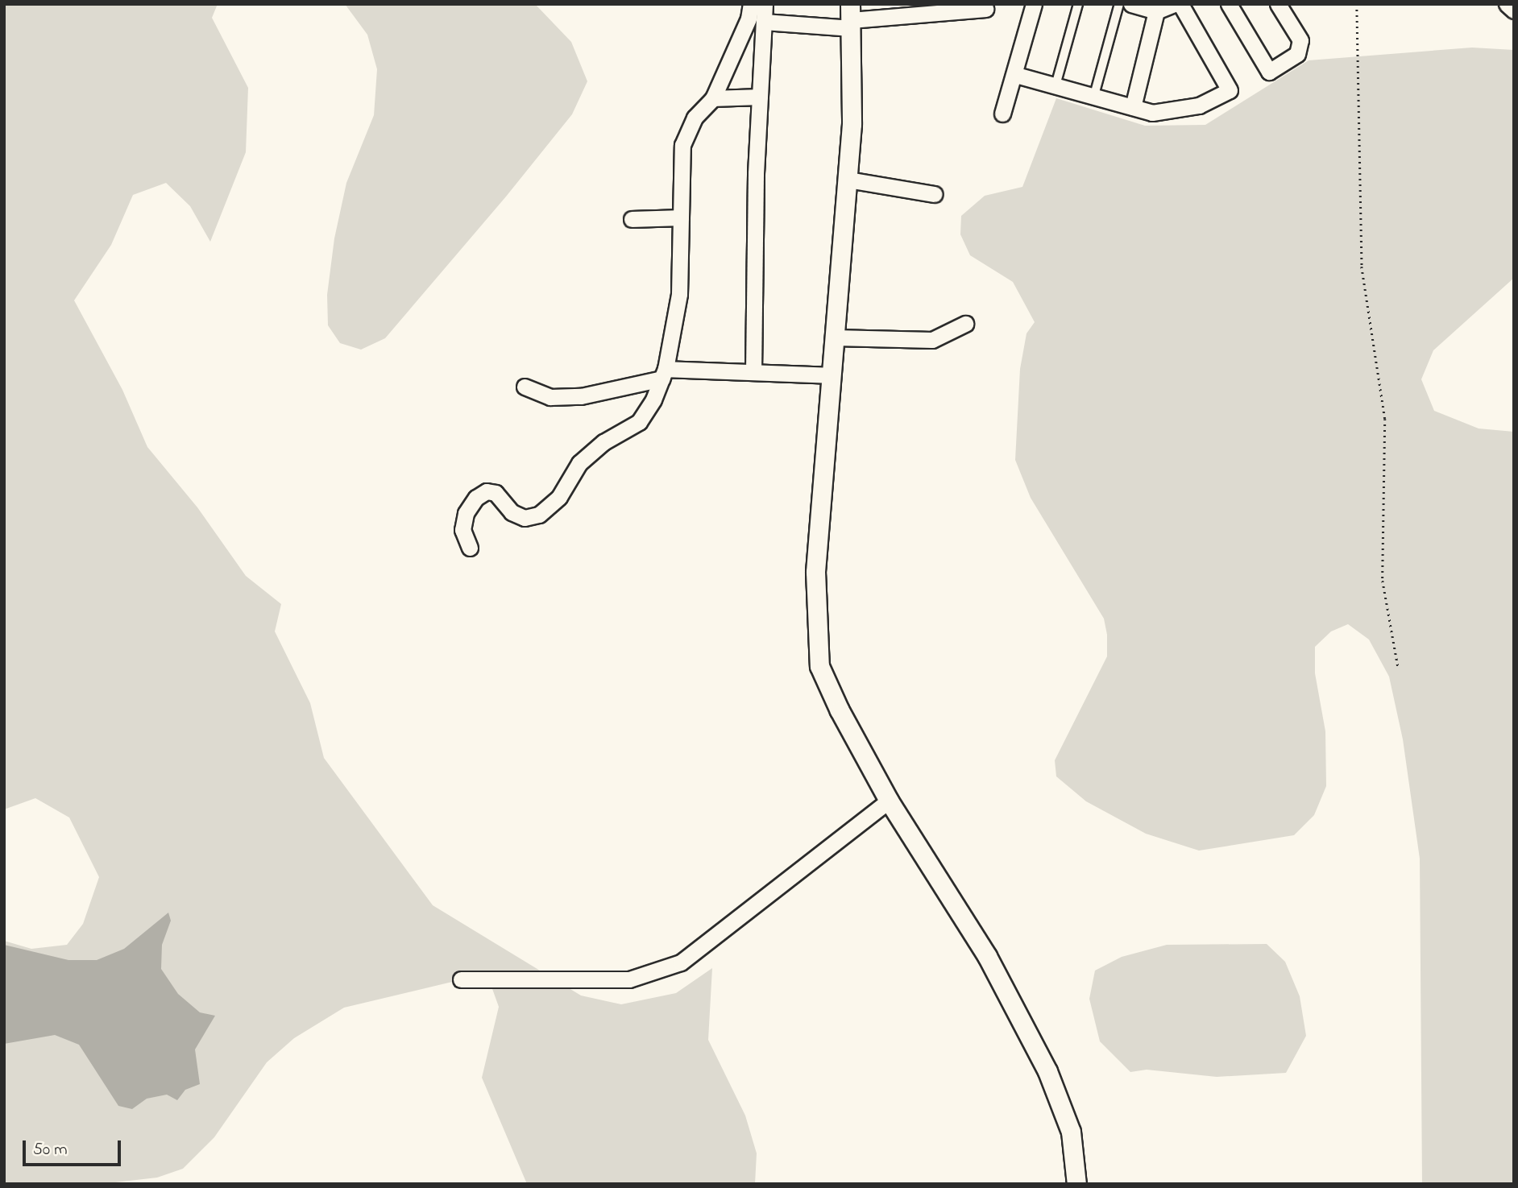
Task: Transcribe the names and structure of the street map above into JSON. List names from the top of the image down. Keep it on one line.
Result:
{"scale_bar":"50 m"}
